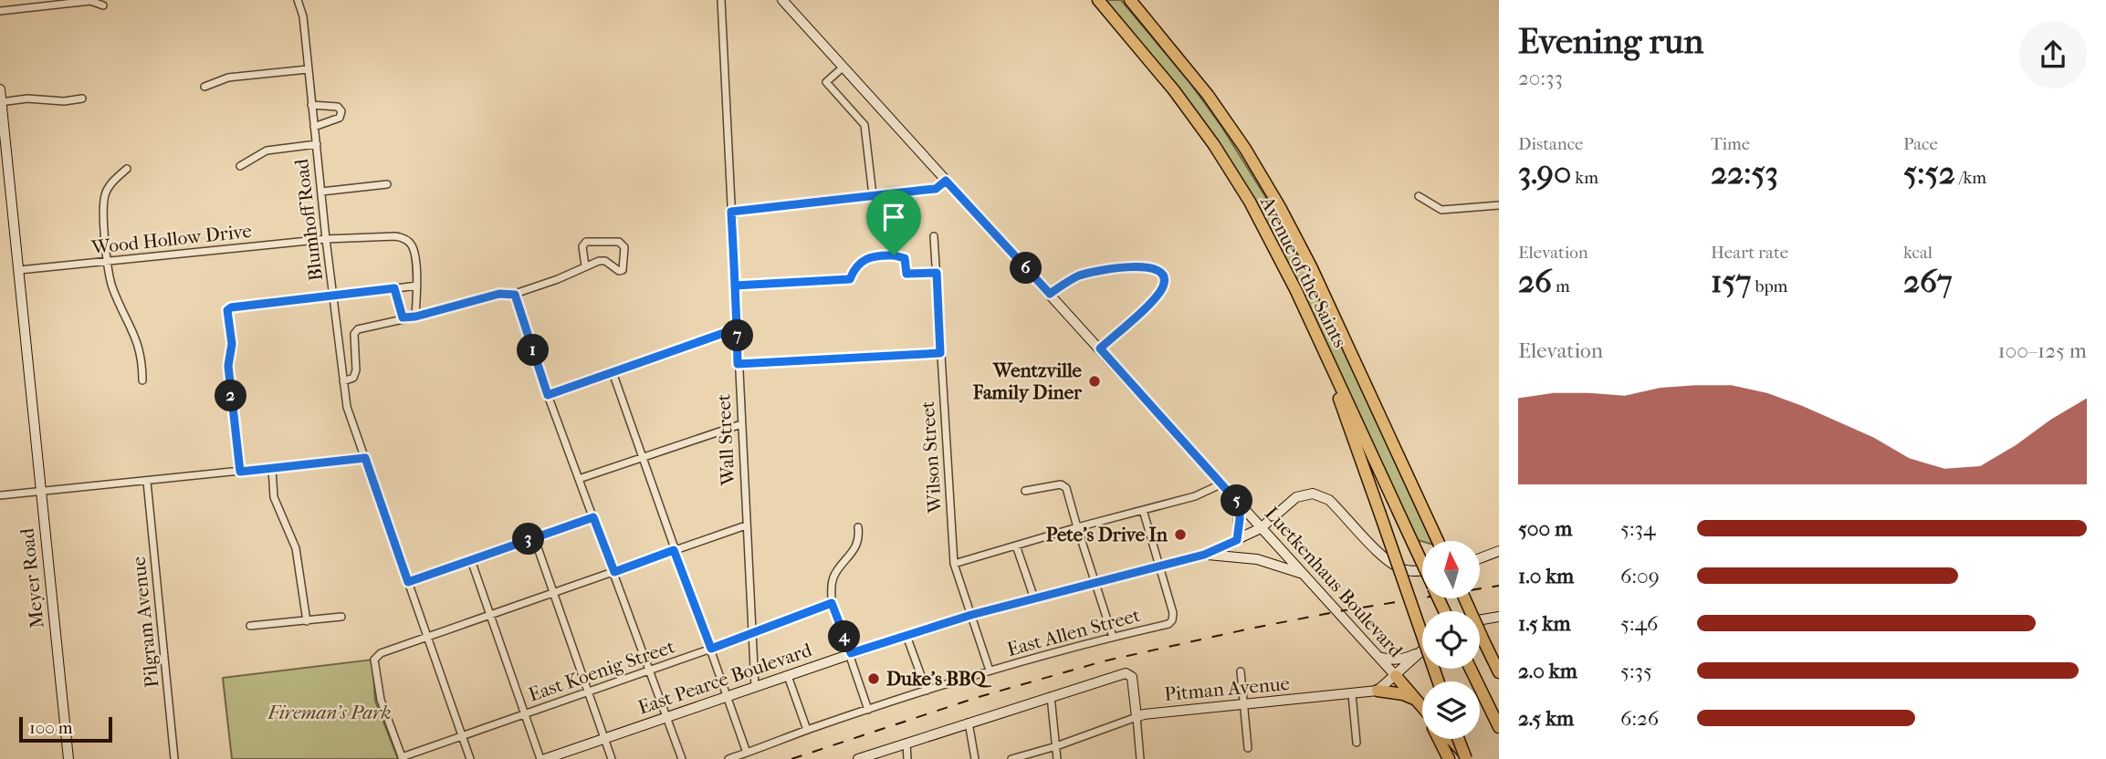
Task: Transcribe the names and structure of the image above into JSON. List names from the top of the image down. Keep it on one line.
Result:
{"streets":{"highway":["Avenue of the Saints"],"main road":["Meyer Road","Luetkenhaus Boulevard","East Pearce Boulevard","Pitman Avenue"],"street":["Blumhoff Road","Wood Hollow Drive","Wall Street","Wilson Street","Pilgram Avenue","East Allen Street","East Koenig Street"]},"crossings":[["Blumhoff Road","Wood Hollow Drive"],["Blumhoff Road","East Koenig Street"],["Wood Hollow Drive","Meyer Road"],["Wall Street","East Koenig Street"],["Wall Street","East Pearce Boulevard"],["Wilson Street","East Allen Street"],["Wilson Street","East Pearce Boulevard"],["Luetkenhaus Boulevard","East Pearce Boulevard"],["East Allen Street","East Pearce Boulevard"]],"parks":["Fireman's Park"],"places":["Wentzville Family Diner","Pete's Drive In","Duke's BBQ"],"scale_bar":"100 m","north":"top","page":{"heading":["Evening run","20:33"],"stats":[["Distance","3.90 km"],["Time","22:53"],["Pace","5:52 /km"],["Elevation","26 m"],["Heart rate","157 bpm"],["kcal","267"]],"pins":["6","7","1","2","5","3","4"],"chart":["Elevation","100–125 m"],"list":[{"name":"500 m","note":"5:34"},{"name":"1.0 km","note":"6:09"},{"name":"1.5 km","note":"5:46"},{"name":"2.0 km","note":"5:35"},{"name":"2.5 km","note":"6:26"}],"scale":"100 m"}}
